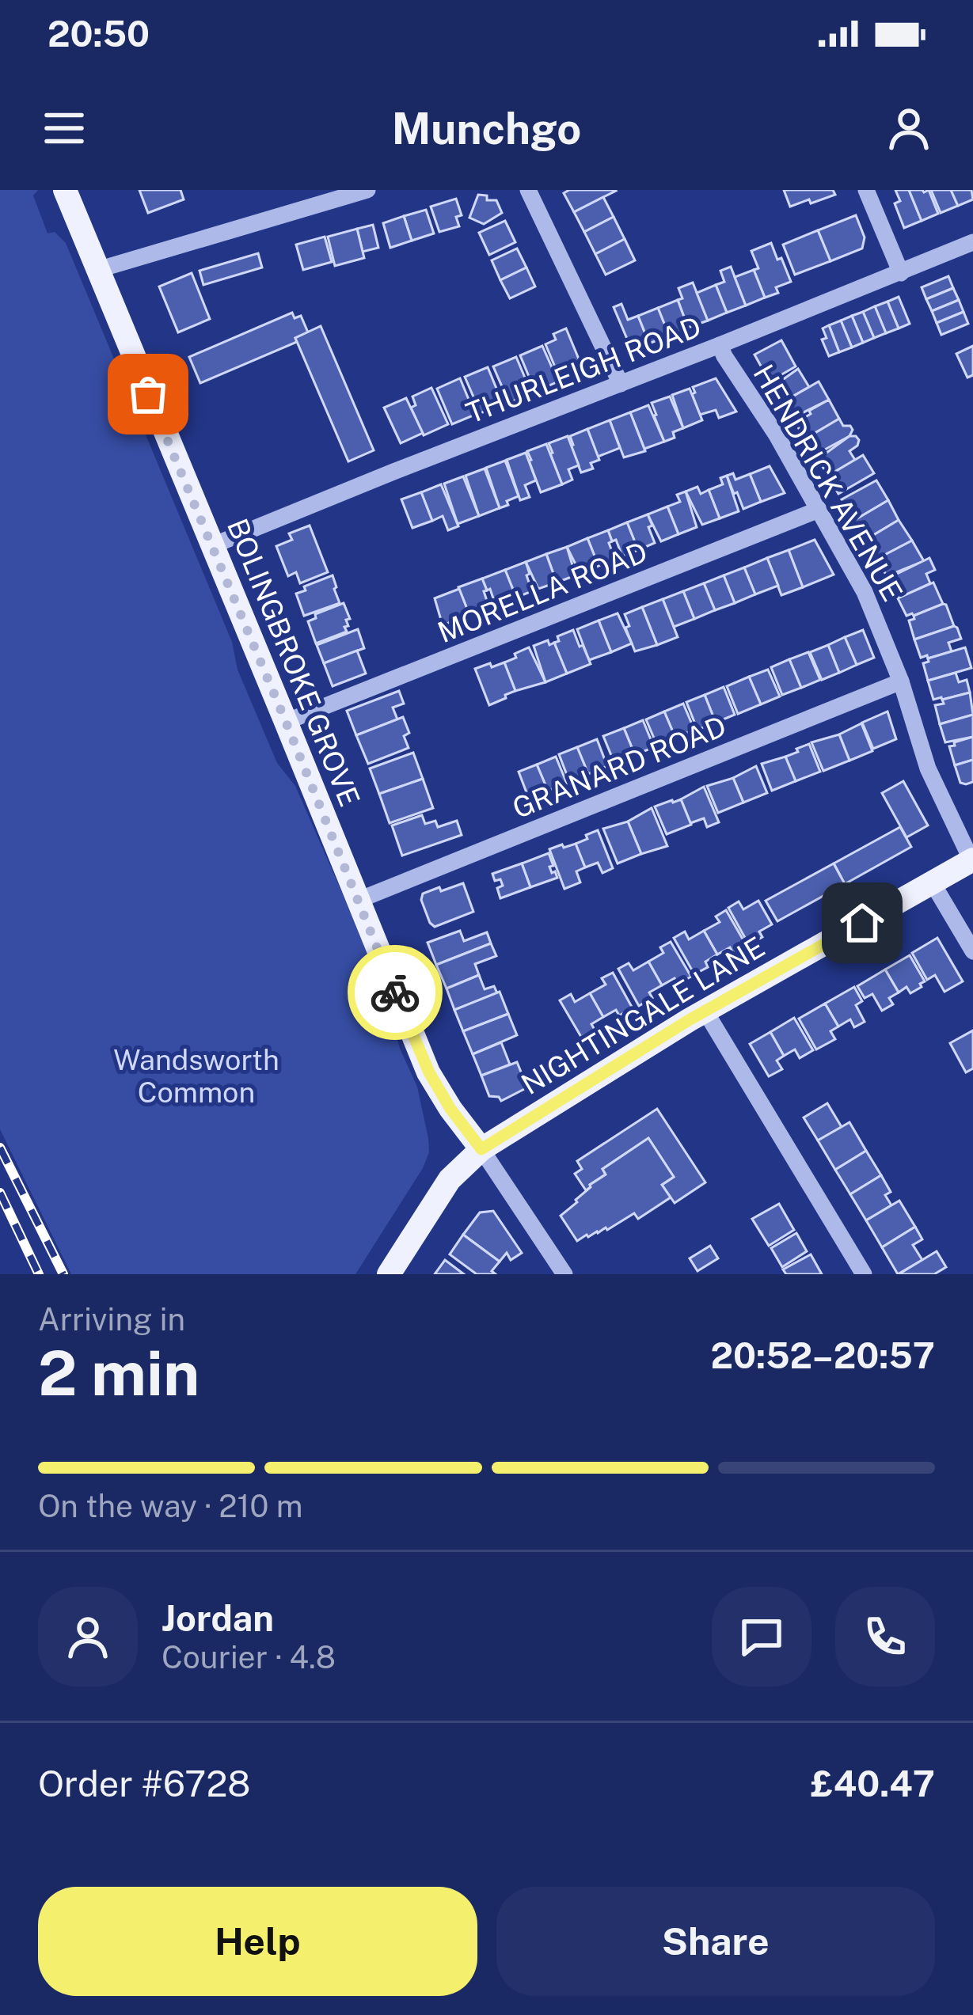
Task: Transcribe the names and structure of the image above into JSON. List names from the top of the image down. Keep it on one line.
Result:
{"streets":{"main road":["BOLINGBROKE GROVE","NIGHTINGALE LANE"],"street":["THURLEIGH ROAD","HENDRICK AVENUE","MORELLA ROAD","GRANARD ROAD"]},"crossings":[["THURLEIGH ROAD","HENDRICK AVENUE"],["THURLEIGH ROAD","BOLINGBROKE GROVE"],["HENDRICK AVENUE","MORELLA ROAD"],["HENDRICK AVENUE","GRANARD ROAD"],["HENDRICK AVENUE","NIGHTINGALE LANE"],["MORELLA ROAD","BOLINGBROKE GROVE"],["BOLINGBROKE GROVE","GRANARD ROAD"],["BOLINGBROKE GROVE","NIGHTINGALE LANE"]],"parks":["Wandsworth Common"],"page":{"status":"20:50","header":"Munchgo","heading":["2 min","Arriving in","20:52–20:57"],"panel":["Jordan","Courier · 4.8","Order #6728","£40.47"],"bar":"On the way · 210 m","buttons":["Help","Share"]}}
